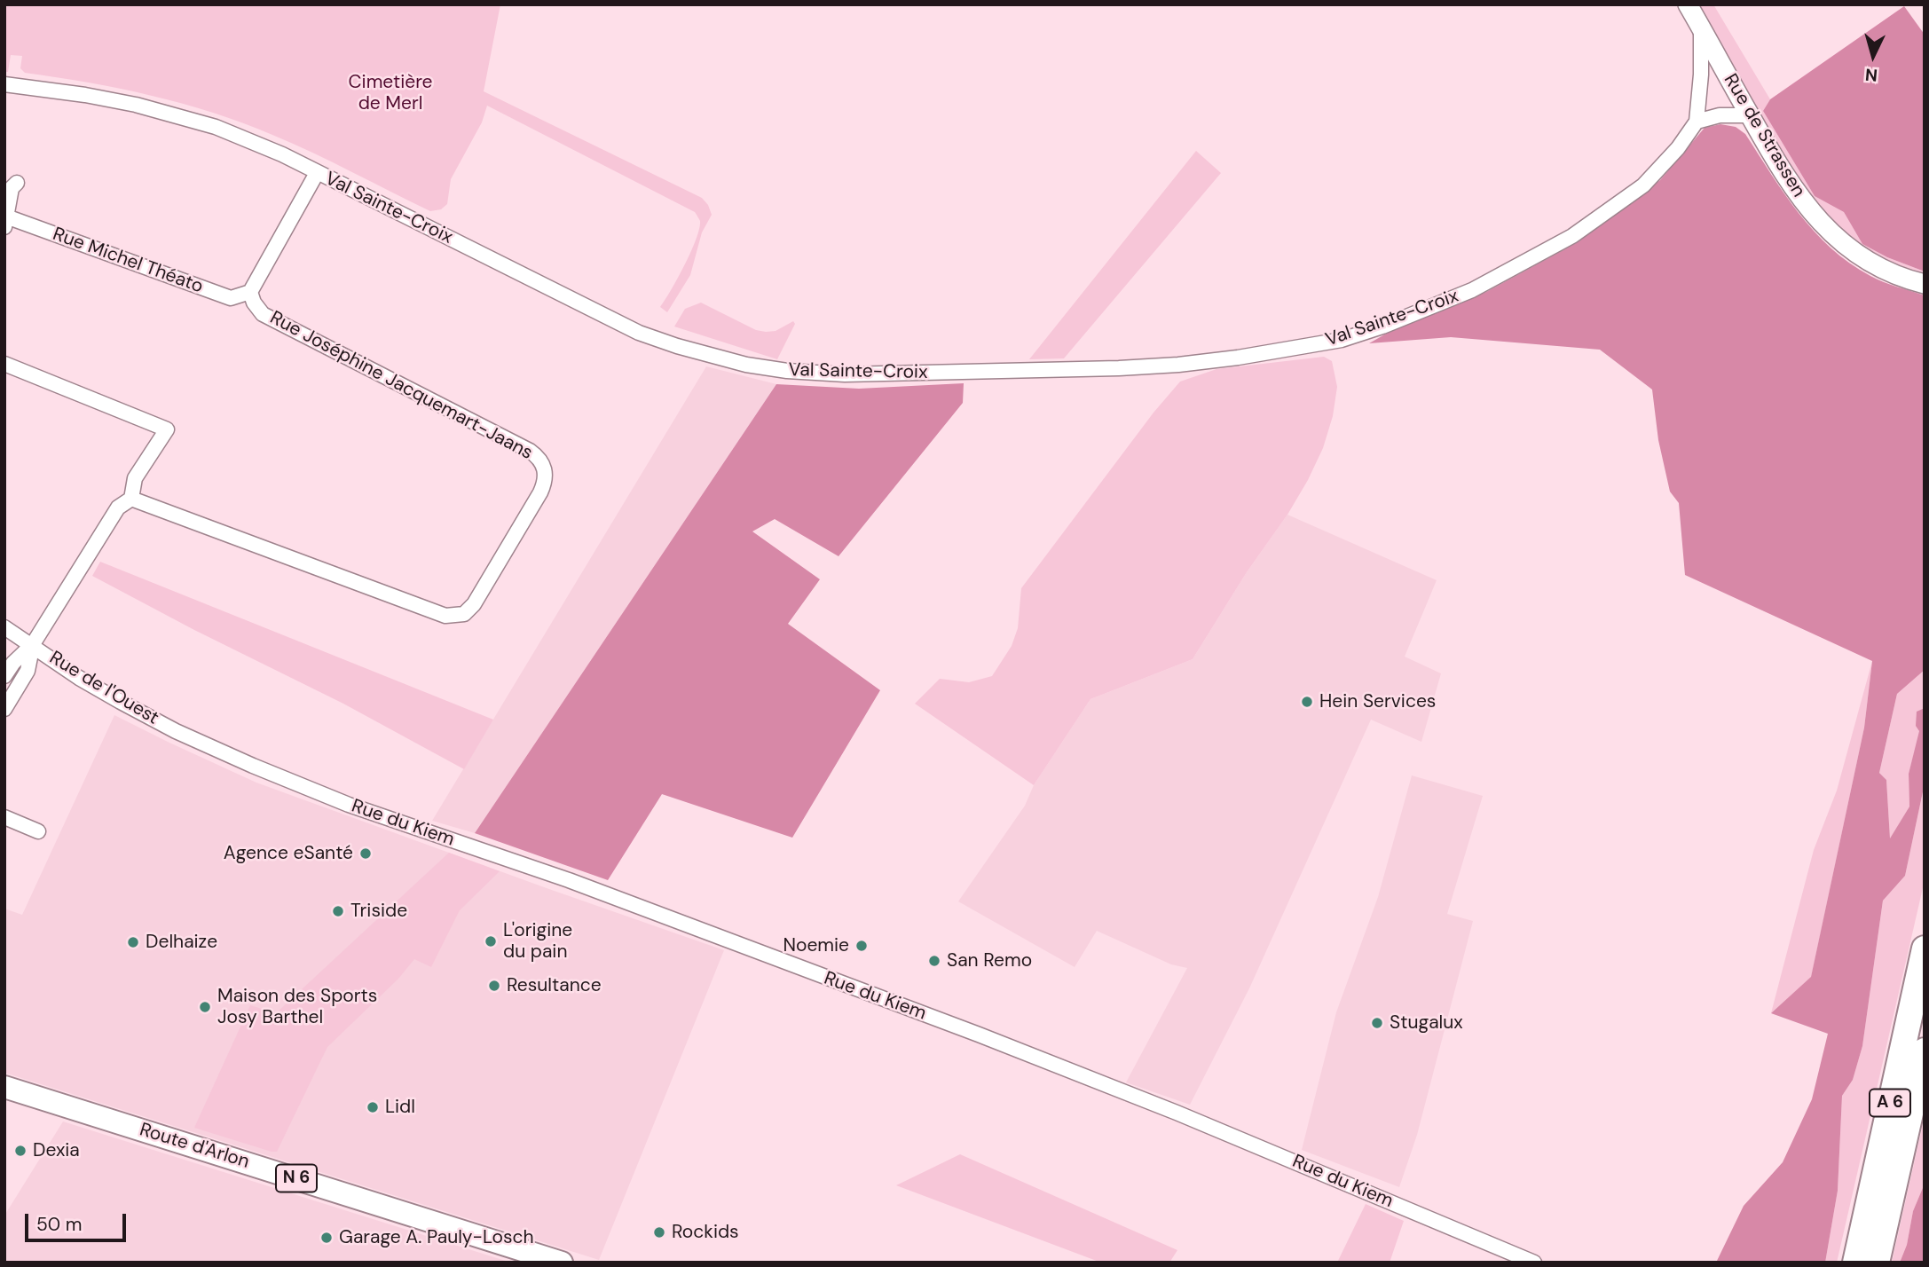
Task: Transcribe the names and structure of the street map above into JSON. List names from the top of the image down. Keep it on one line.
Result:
{"streets":{"highway":["A 6"],"main road":["Rue de Strassen","Route d'Arlon","N 6"],"street":["Val Sainte-Croix","Rue Michel Théato","Rue Joséphine Jacquemart-Jaans","Rue de l'Ouest","Rue du Kiem"]},"crossings":[["Rue Michel Théato","Rue Joséphine Jacquemart-Jaans"],["Rue de l'Ouest","Rue du Kiem"]],"parks":["Cimetière de Merl"],"places":["Hein Services","Agence eSanté","Triside","L'origine du pain","Delhaize","Noemie","San Remo","Resultance","Maison des Sports Josy Barthel","Stugalux","Lidl","Dexia","Rockids","Garage A. Pauly-Losch"],"scale_bar":"50 m","north":"bottom"}
